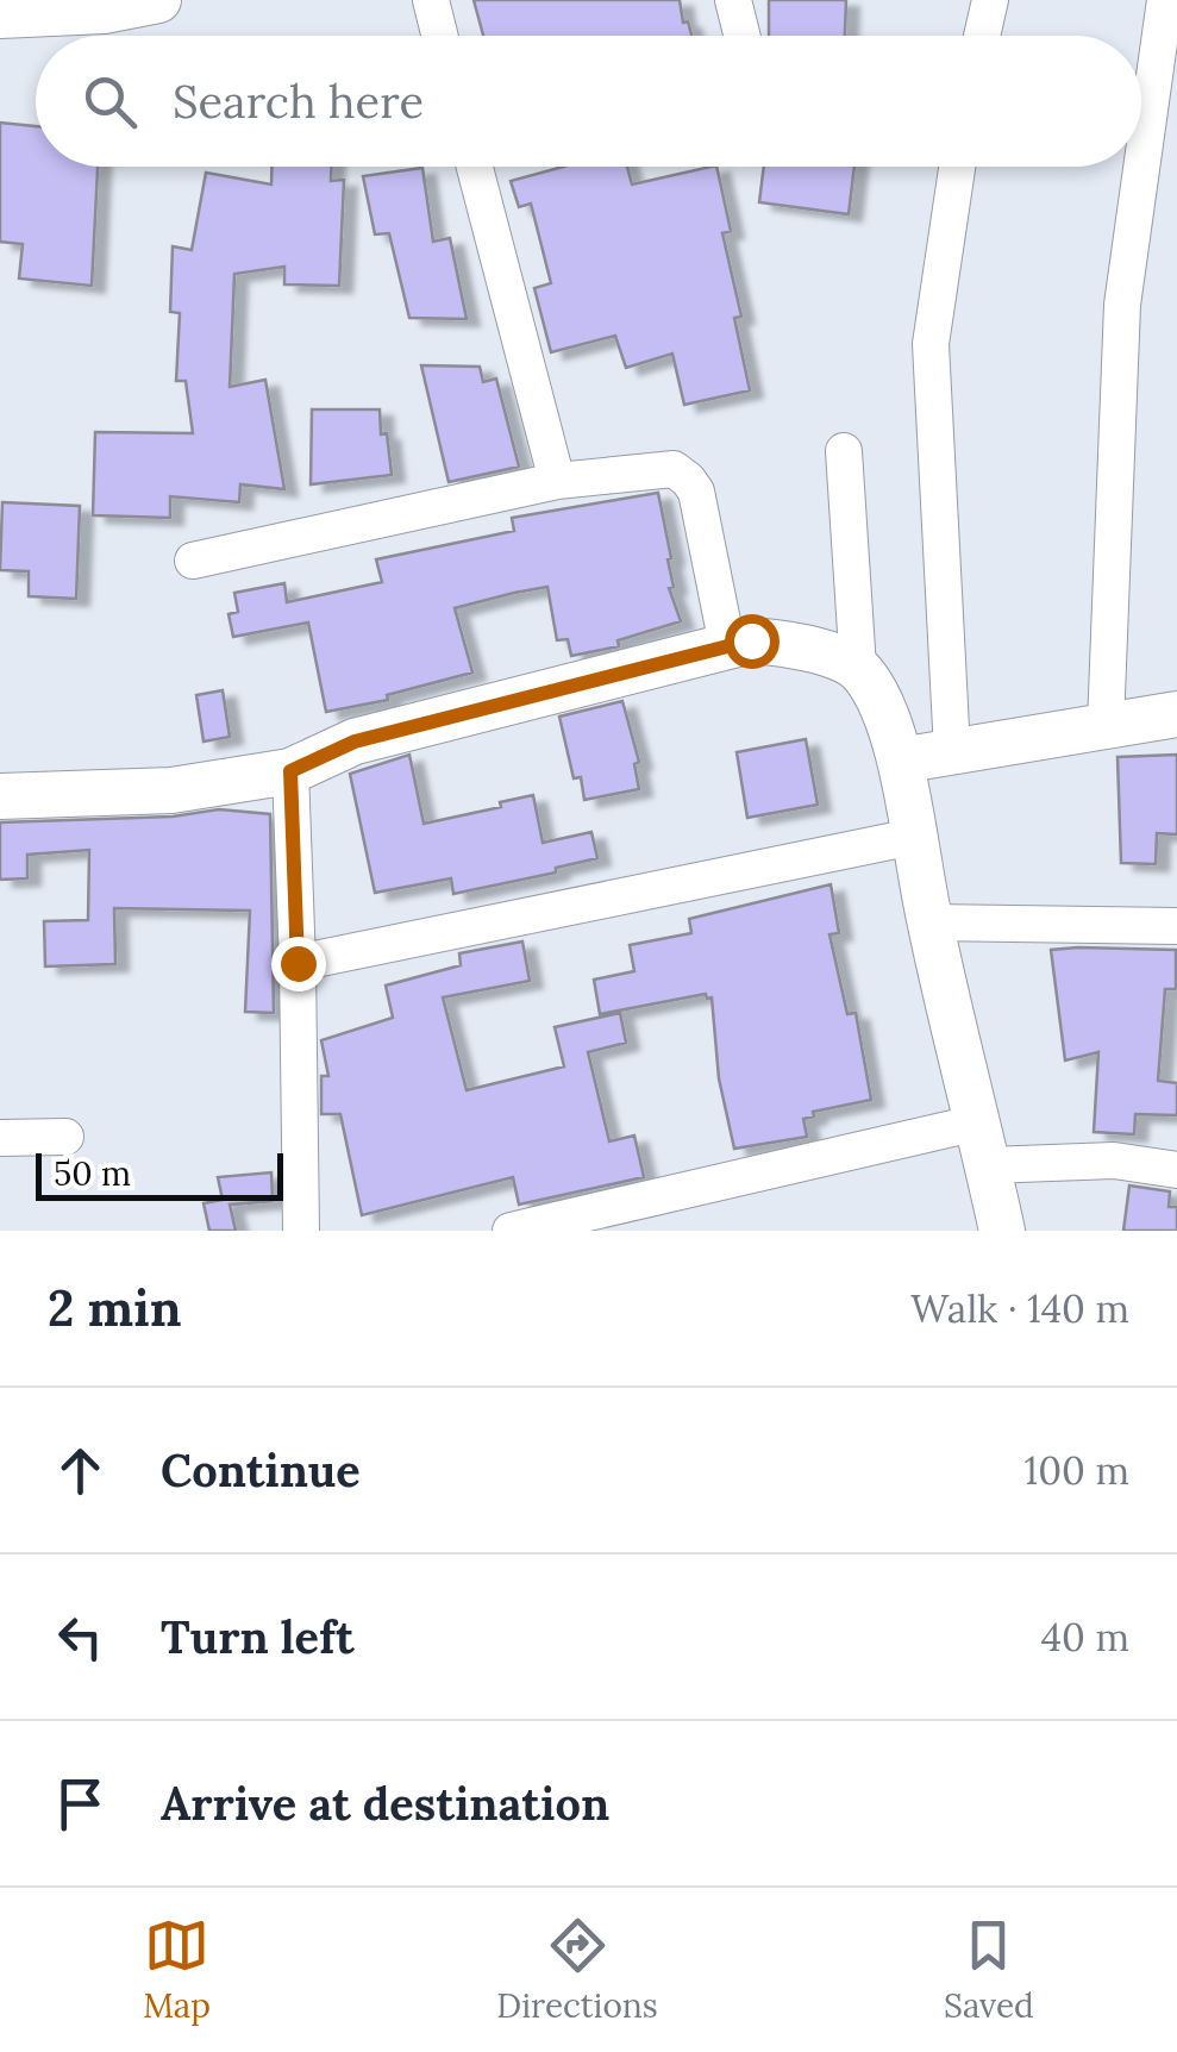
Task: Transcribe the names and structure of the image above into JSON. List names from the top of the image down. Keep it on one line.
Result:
{"scale_bar":"50 m","page":{"search":"Search here","scale":"50 m","heading":["2 min","Walk · 140 m"],"list":[["Continue","100 m"],["Turn left","40 m"],"Arrive at destination"],"nav":["Map","Directions","Saved"]}}
